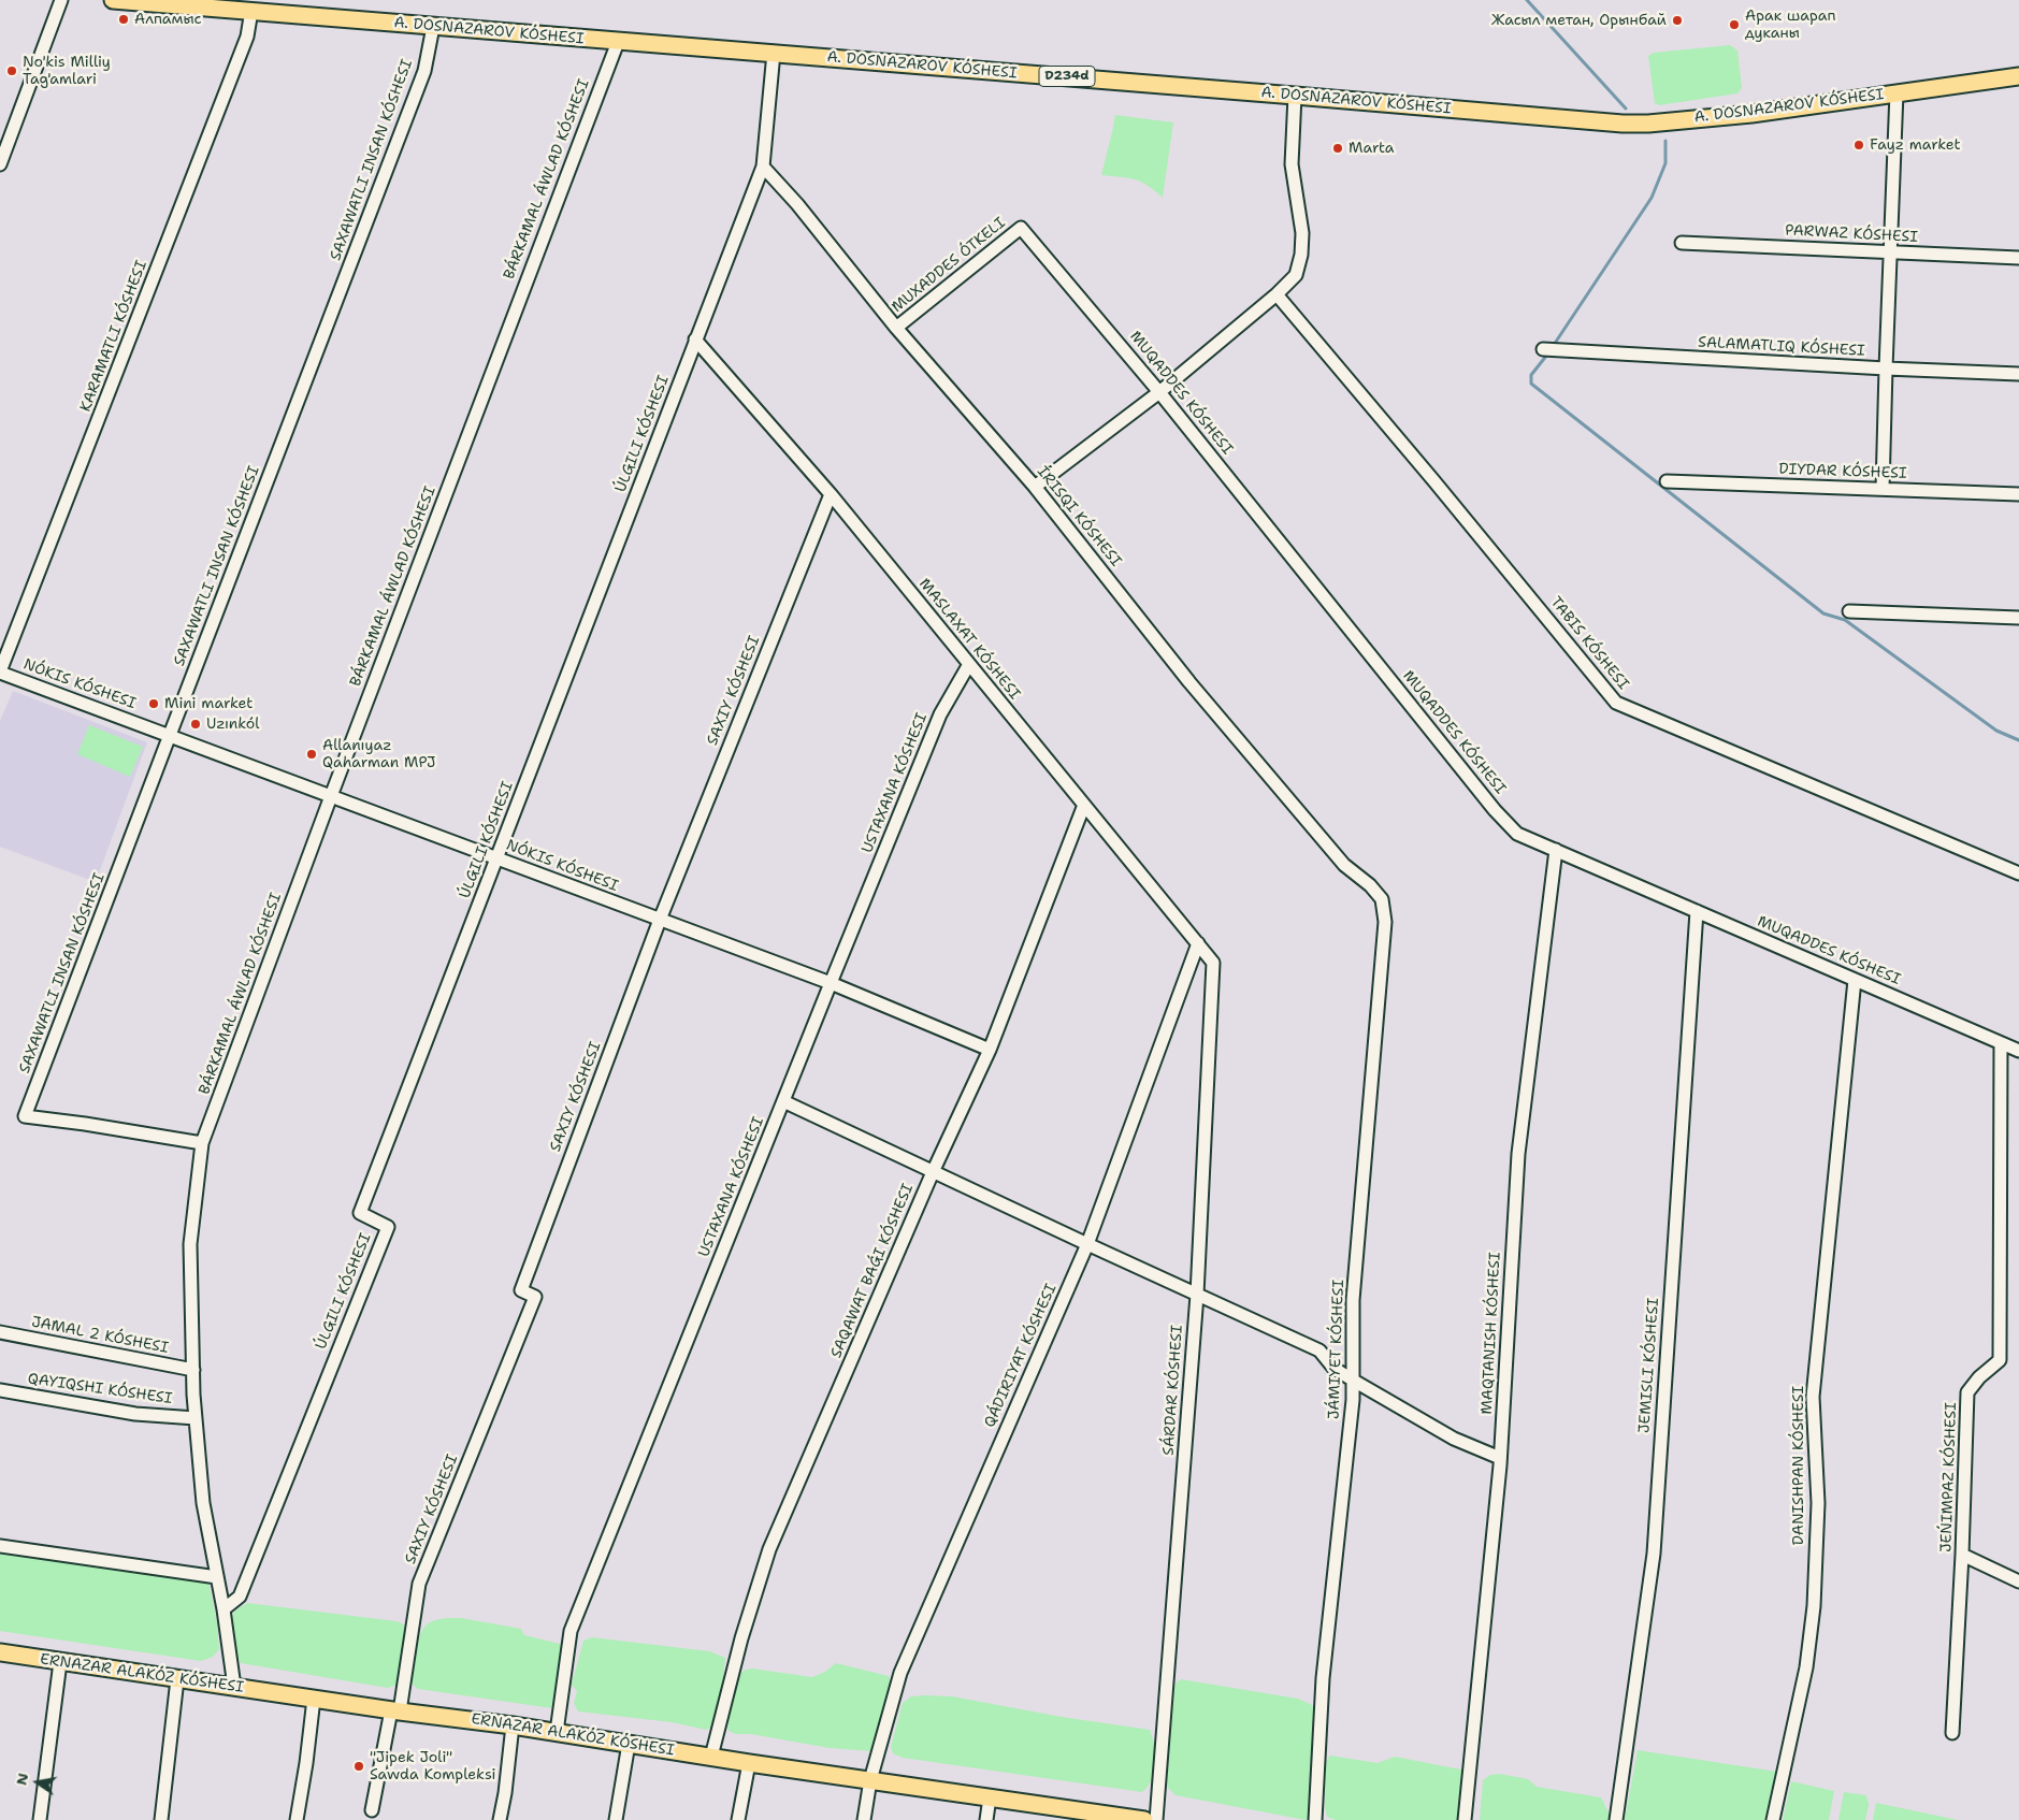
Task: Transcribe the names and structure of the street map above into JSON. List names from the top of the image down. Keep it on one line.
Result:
{"streets":{"main road":["A. DOSNAZAROV KÓSHESI","D234d","ERNAZAR ALAKÓZ KÓSHESI"],"street":["BÁRKAMAL ÁWLAD KÓSHESI","PARWAZ KÓSHESI","MUXADDES ÓTKELI","MUQADDES KÓSHESI","ÚLGILI KÓSHESI","DIYDAR KÓSHESI","MASLAXAT KÓSHESI","NÓKIS KÓSHESI","USTAXANA KÓSHESI","JAMAL 2 KÓSHESI","JÁMIYET KÓSHESI","QÁDIRIYAT KÓSHESI","JEMISLI KÓSHESI","SÁRDAR KÓSHESI","JEŃIMPAZ KÓSHESI"]},"crossings":[["A. DOSNAZAROV KÓSHESI","BÁRKAMAL ÁWLAD KÓSHESI"],["A. DOSNAZAROV KÓSHESI","ÚLGILI KÓSHESI"],["BÁRKAMAL ÁWLAD KÓSHESI","ÚLGILI KÓSHESI"],["BÁRKAMAL ÁWLAD KÓSHESI","NÓKIS KÓSHESI"],["BÁRKAMAL ÁWLAD KÓSHESI","JAMAL 2 KÓSHESI"],["BÁRKAMAL ÁWLAD KÓSHESI","ERNAZAR ALAKÓZ KÓSHESI"],["MUXADDES ÓTKELI","MUQADDES KÓSHESI"],["MUQADDES KÓSHESI","JEMISLI KÓSHESI"],["MUQADDES KÓSHESI","JEŃIMPAZ KÓSHESI"],["ÚLGILI KÓSHESI","MASLAXAT KÓSHESI"],["ÚLGILI KÓSHESI","NÓKIS KÓSHESI"],["MASLAXAT KÓSHESI","USTAXANA KÓSHESI"],["MASLAXAT KÓSHESI","QÁDIRIYAT KÓSHESI"],["MASLAXAT KÓSHESI","SÁRDAR KÓSHESI"],["NÓKIS KÓSHESI","USTAXANA KÓSHESI"],["USTAXANA KÓSHESI","ERNAZAR ALAKÓZ KÓSHESI"],["QÁDIRIYAT KÓSHESI","ERNAZAR ALAKÓZ KÓSHESI"]],"places":["Алпамыс","Жасыл метан, Орынбай","Арак шарап дуканы","No'kis Milliy Tag'amlari","Fayz market","Marta","Mini market","Uzınkól","Allanıyaz Qaharman MPJ","\"Jipek Joli\" Sawda Kompleksi"],"north":"left"}
